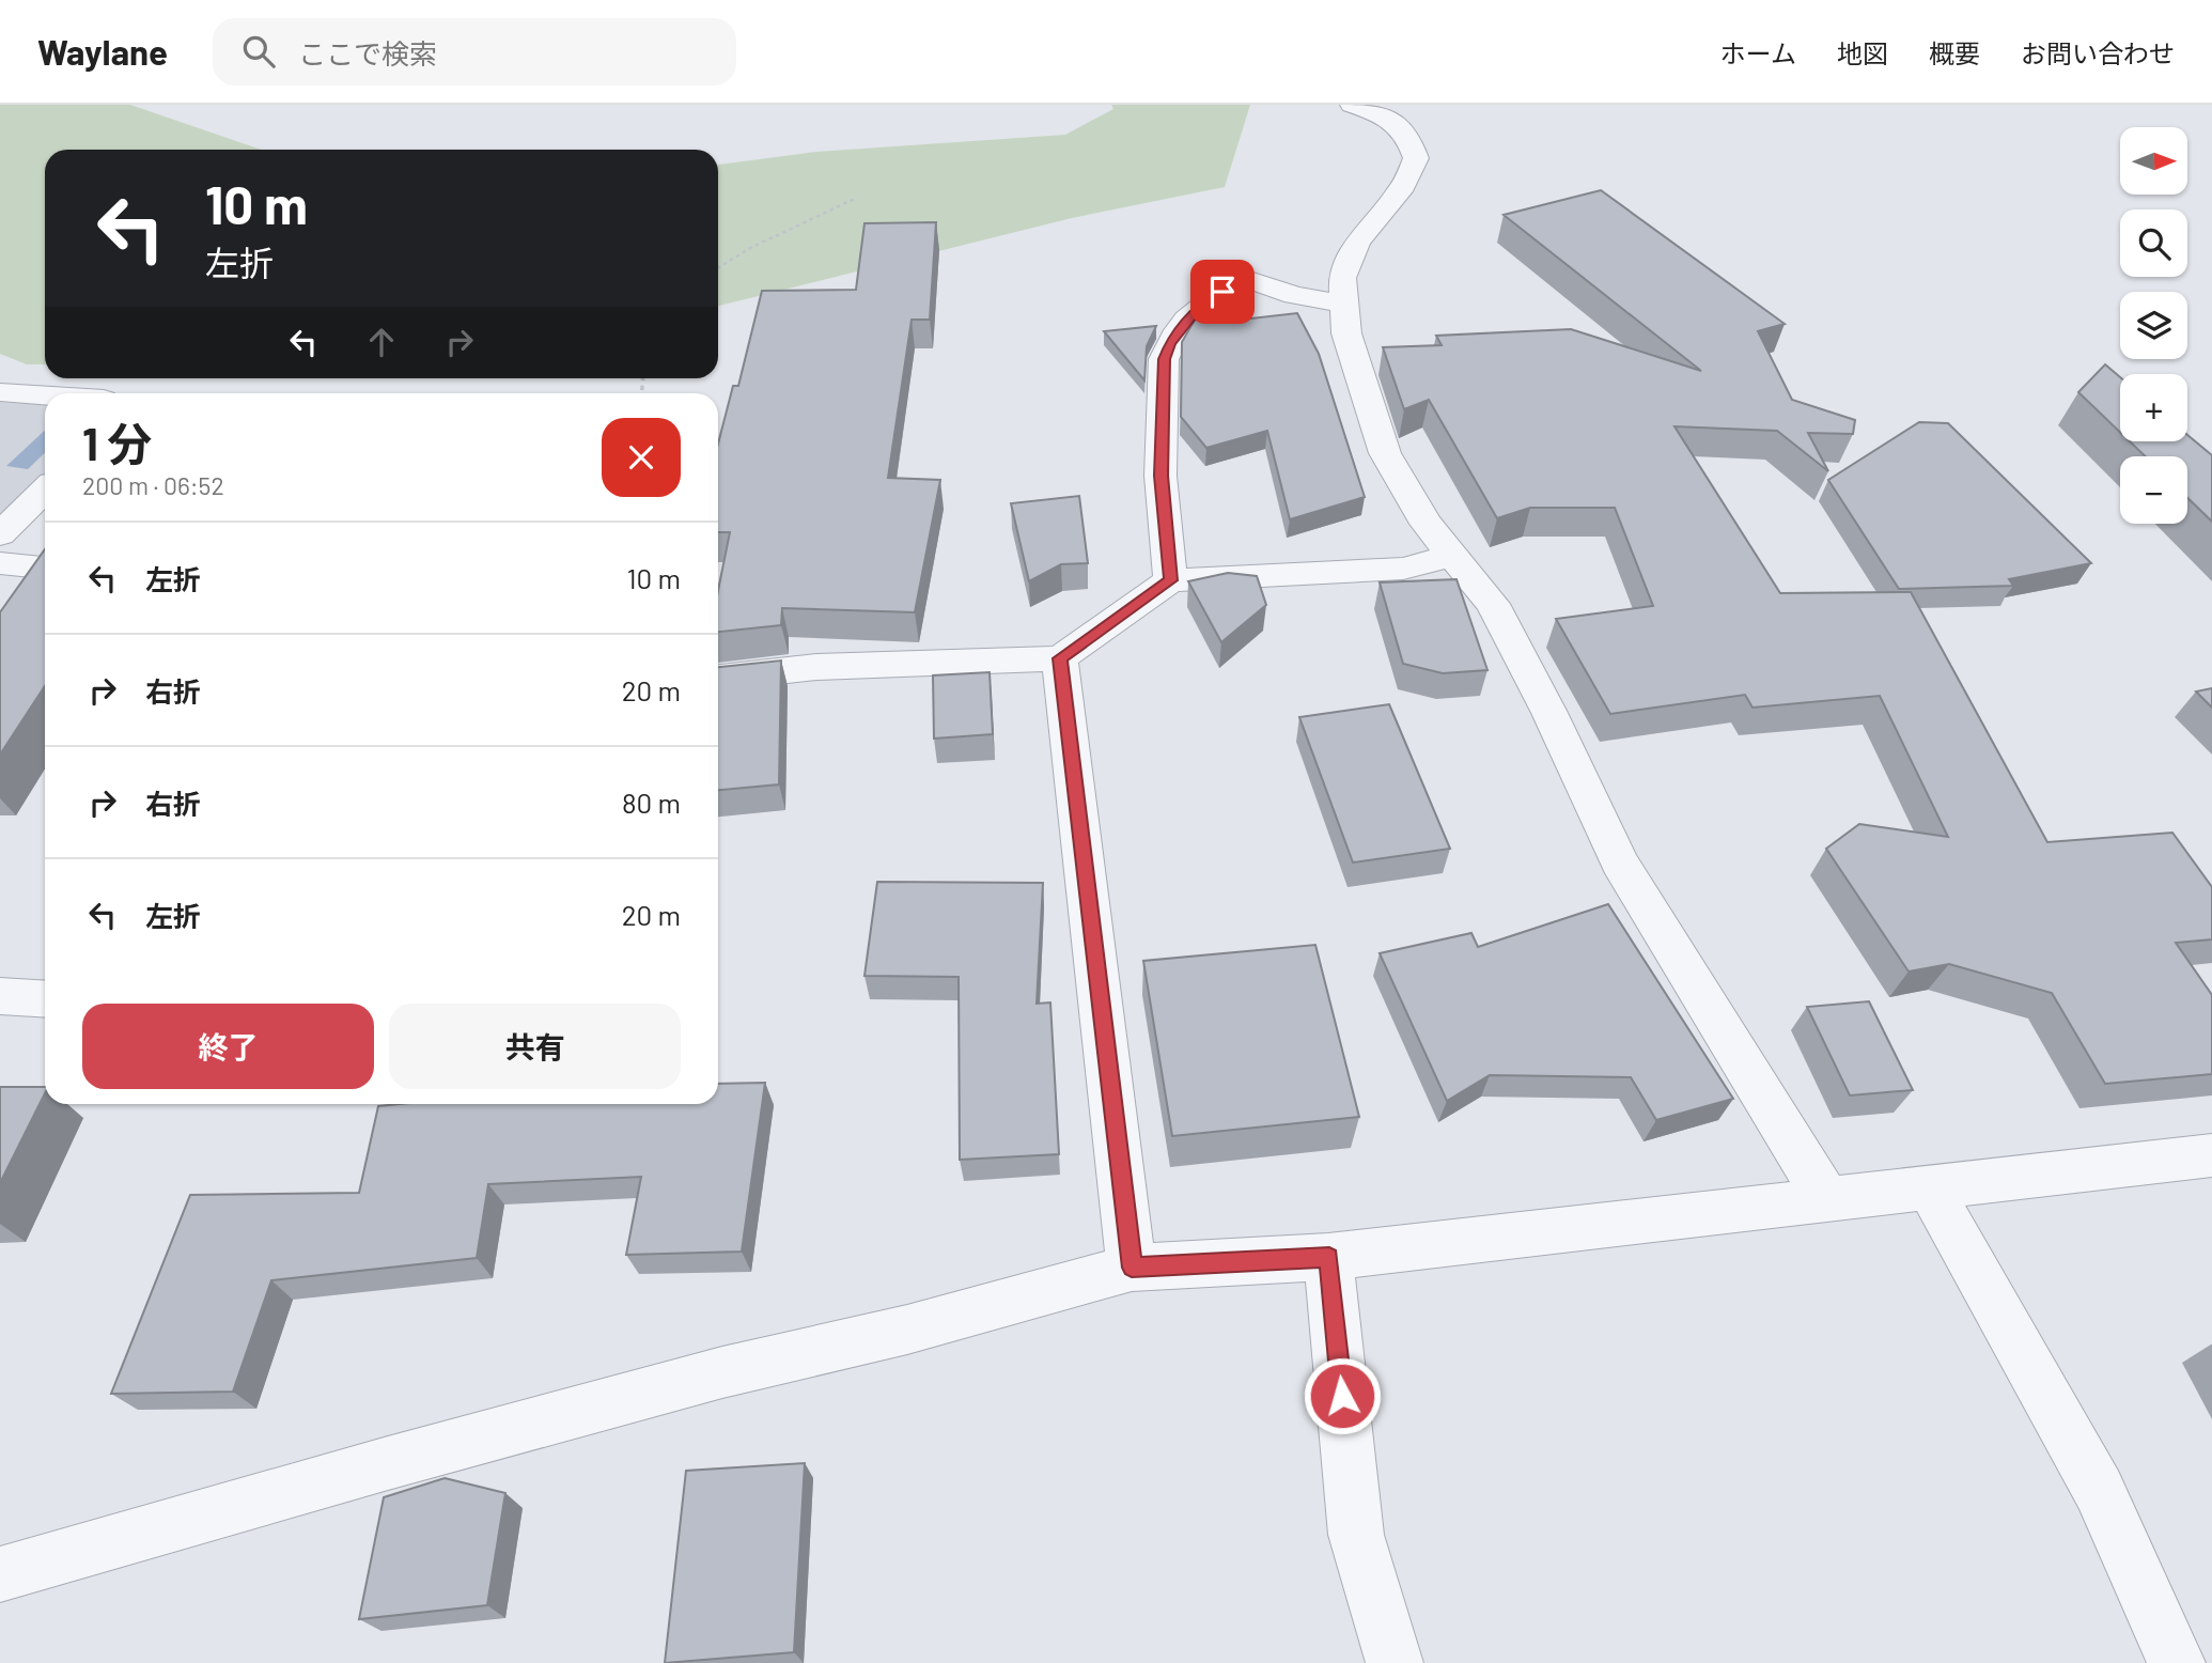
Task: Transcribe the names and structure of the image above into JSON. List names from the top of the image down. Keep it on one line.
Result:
{"north":"right","page":{"header":"Waylane","search":"ここで検索","nav":["ホーム","地図","概要","お問い合わせ"],"map_buttons":["+","−"],"turn":["10 m","左折"],"heading":["1 分","200 m · 06:52"],"list":[{"name":"左折","value":"10 m"},{"name":"右折","value":"20 m"},{"name":"右折","value":"80 m"},{"name":"左折","value":"20 m"}],"buttons":["終了","共有"]}}
